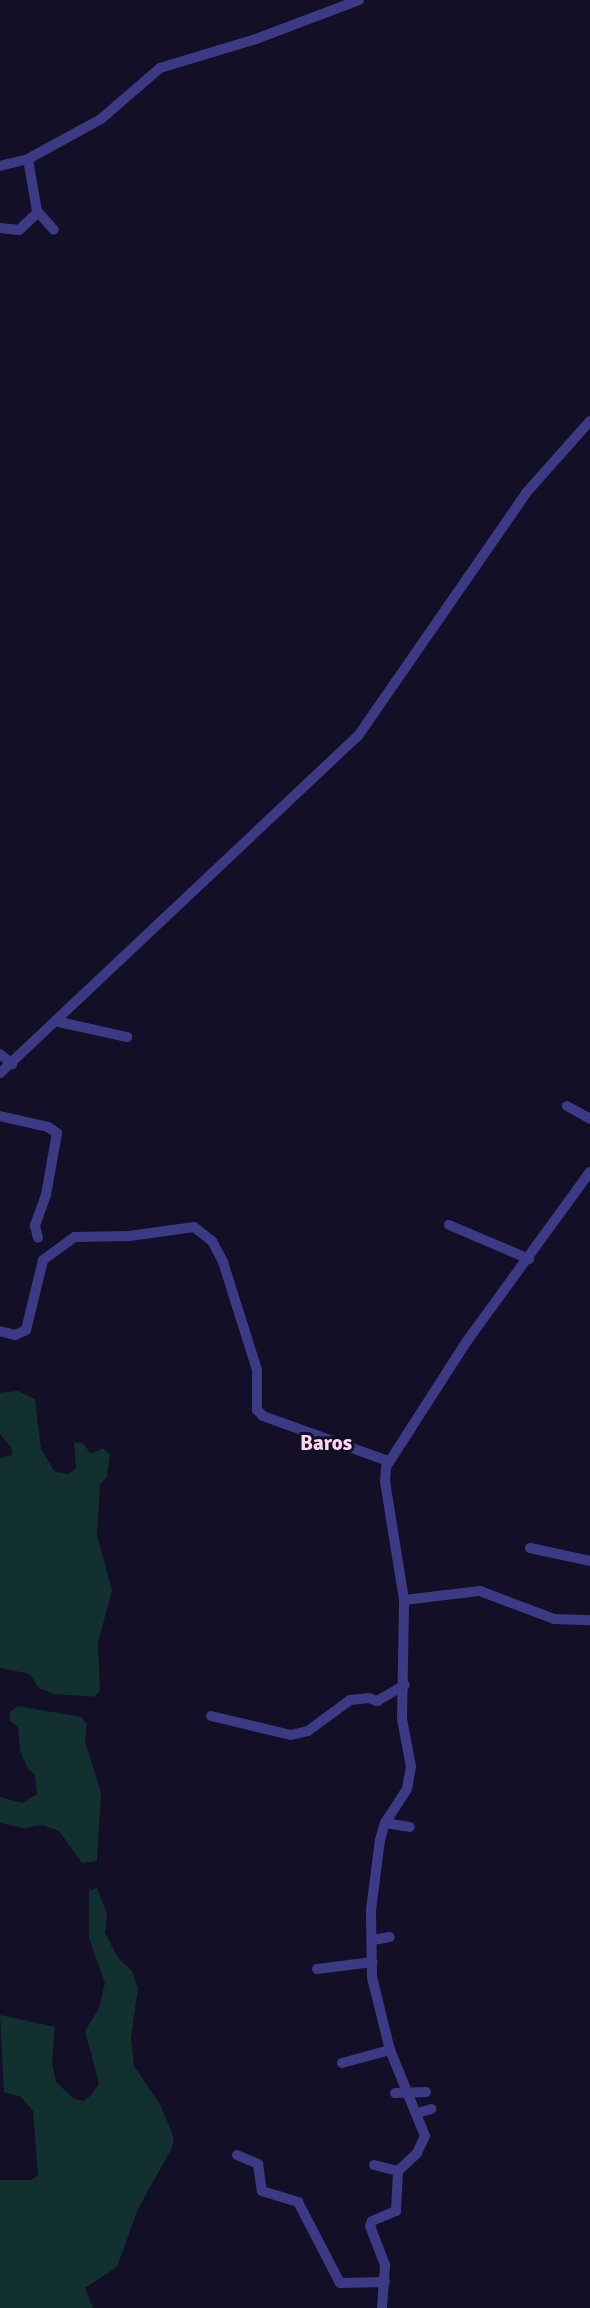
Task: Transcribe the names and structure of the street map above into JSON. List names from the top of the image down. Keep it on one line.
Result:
{"districts":["Baros"]}
